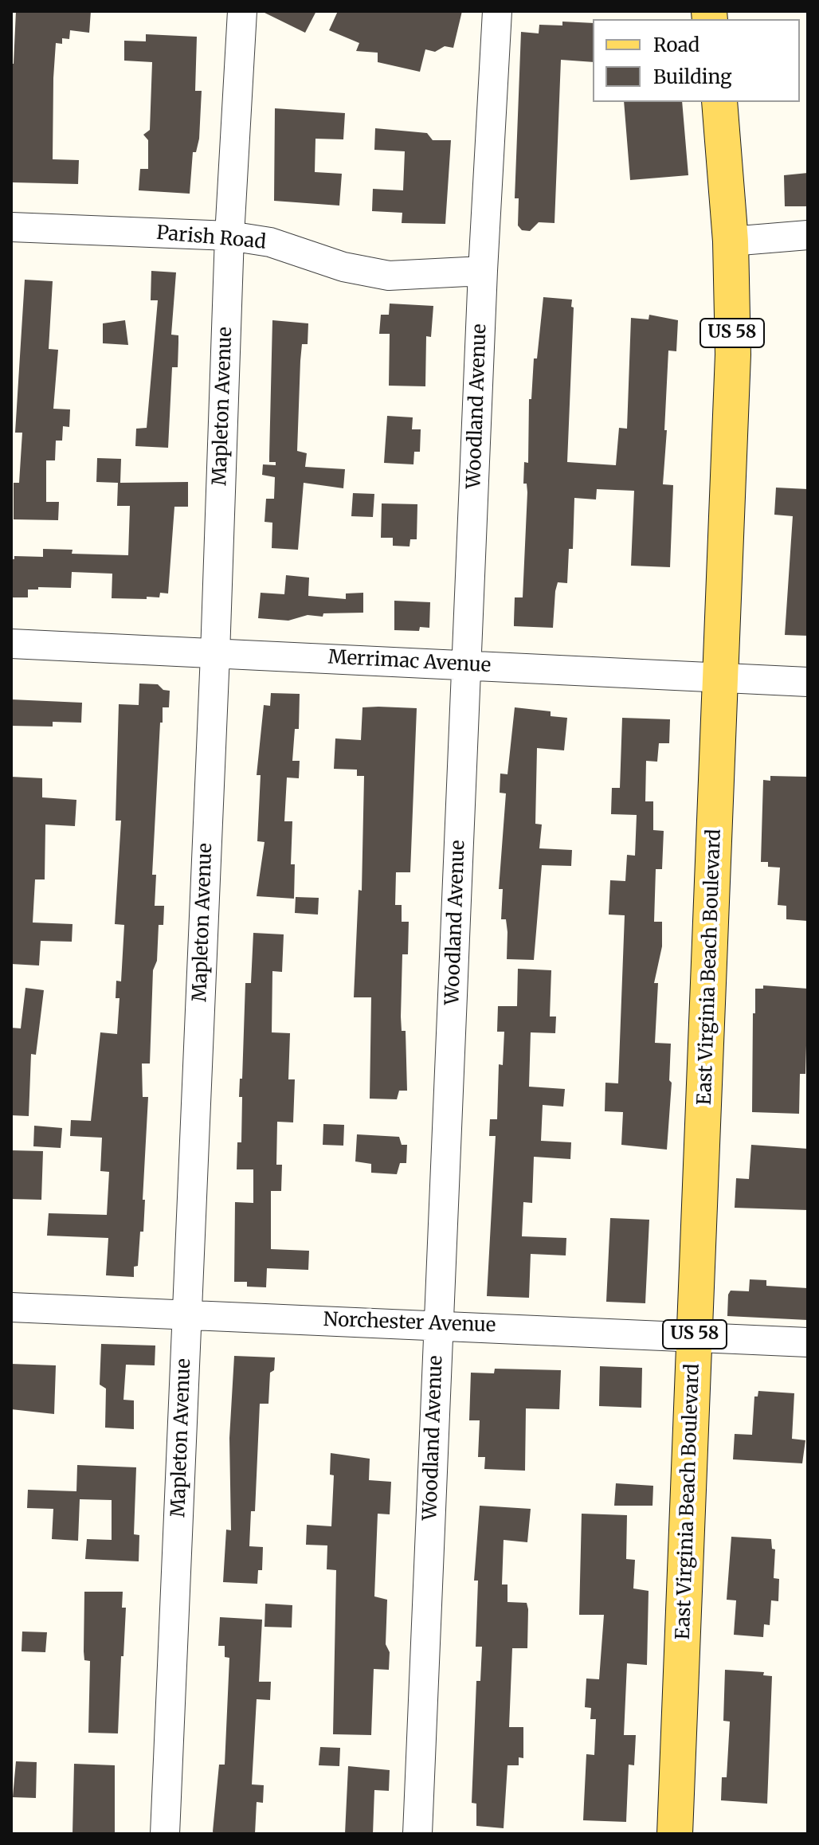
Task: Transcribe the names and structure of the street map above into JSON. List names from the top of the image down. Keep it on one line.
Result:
{"streets":{"main road":["US 58","East Virginia Beach Boulevard"],"street":["Parish Road","Mapleton Avenue","Woodland Avenue","Merrimac Avenue","Norchester Avenue"]},"crossings":[["Parish Road","Mapleton Avenue"],["Parish Road","Woodland Avenue"],["Mapleton Avenue","Merrimac Avenue"],["Mapleton Avenue","Norchester Avenue"],["Woodland Avenue","Merrimac Avenue"],["Woodland Avenue","Norchester Avenue"],["Merrimac Avenue","East Virginia Beach Boulevard"],["East Virginia Beach Boulevard","Norchester Avenue"]],"legend":["Road","Building"]}
